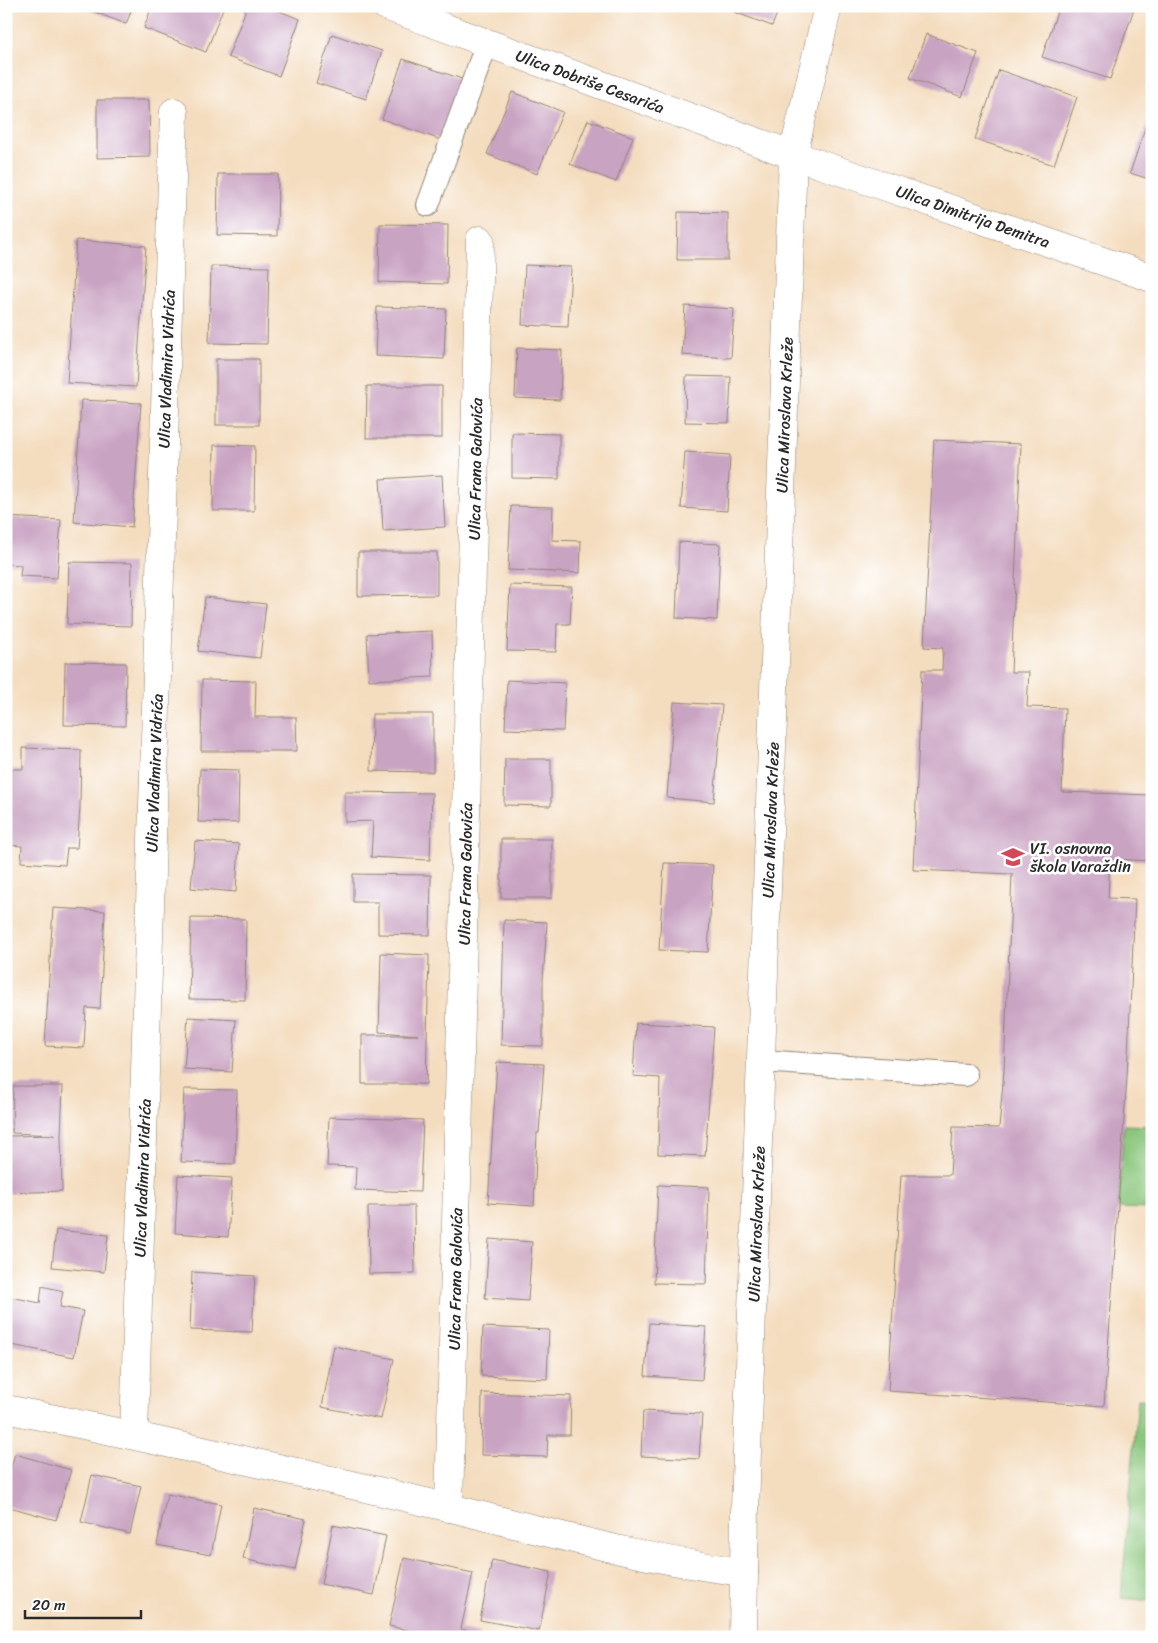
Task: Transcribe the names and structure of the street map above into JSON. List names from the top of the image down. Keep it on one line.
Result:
{"streets":{"street":["Ulica Dobriše Cesarića","Ulica Dimitrija Demitra","Ulica Vladimira Vidrića","Ulica Miroslava Krleže","Ulica Frana Galovića"]},"crossings":[["Ulica Dobriše Cesarića","Ulica Dimitrija Demitra"],["Ulica Dobriše Cesarića","Ulica Miroslava Krleže"],["Ulica Dimitrija Demitra","Ulica Miroslava Krleže"]],"places":{"school or university":["VI. osnovna škola Varaždin"]},"scale_bar":"20 m"}
